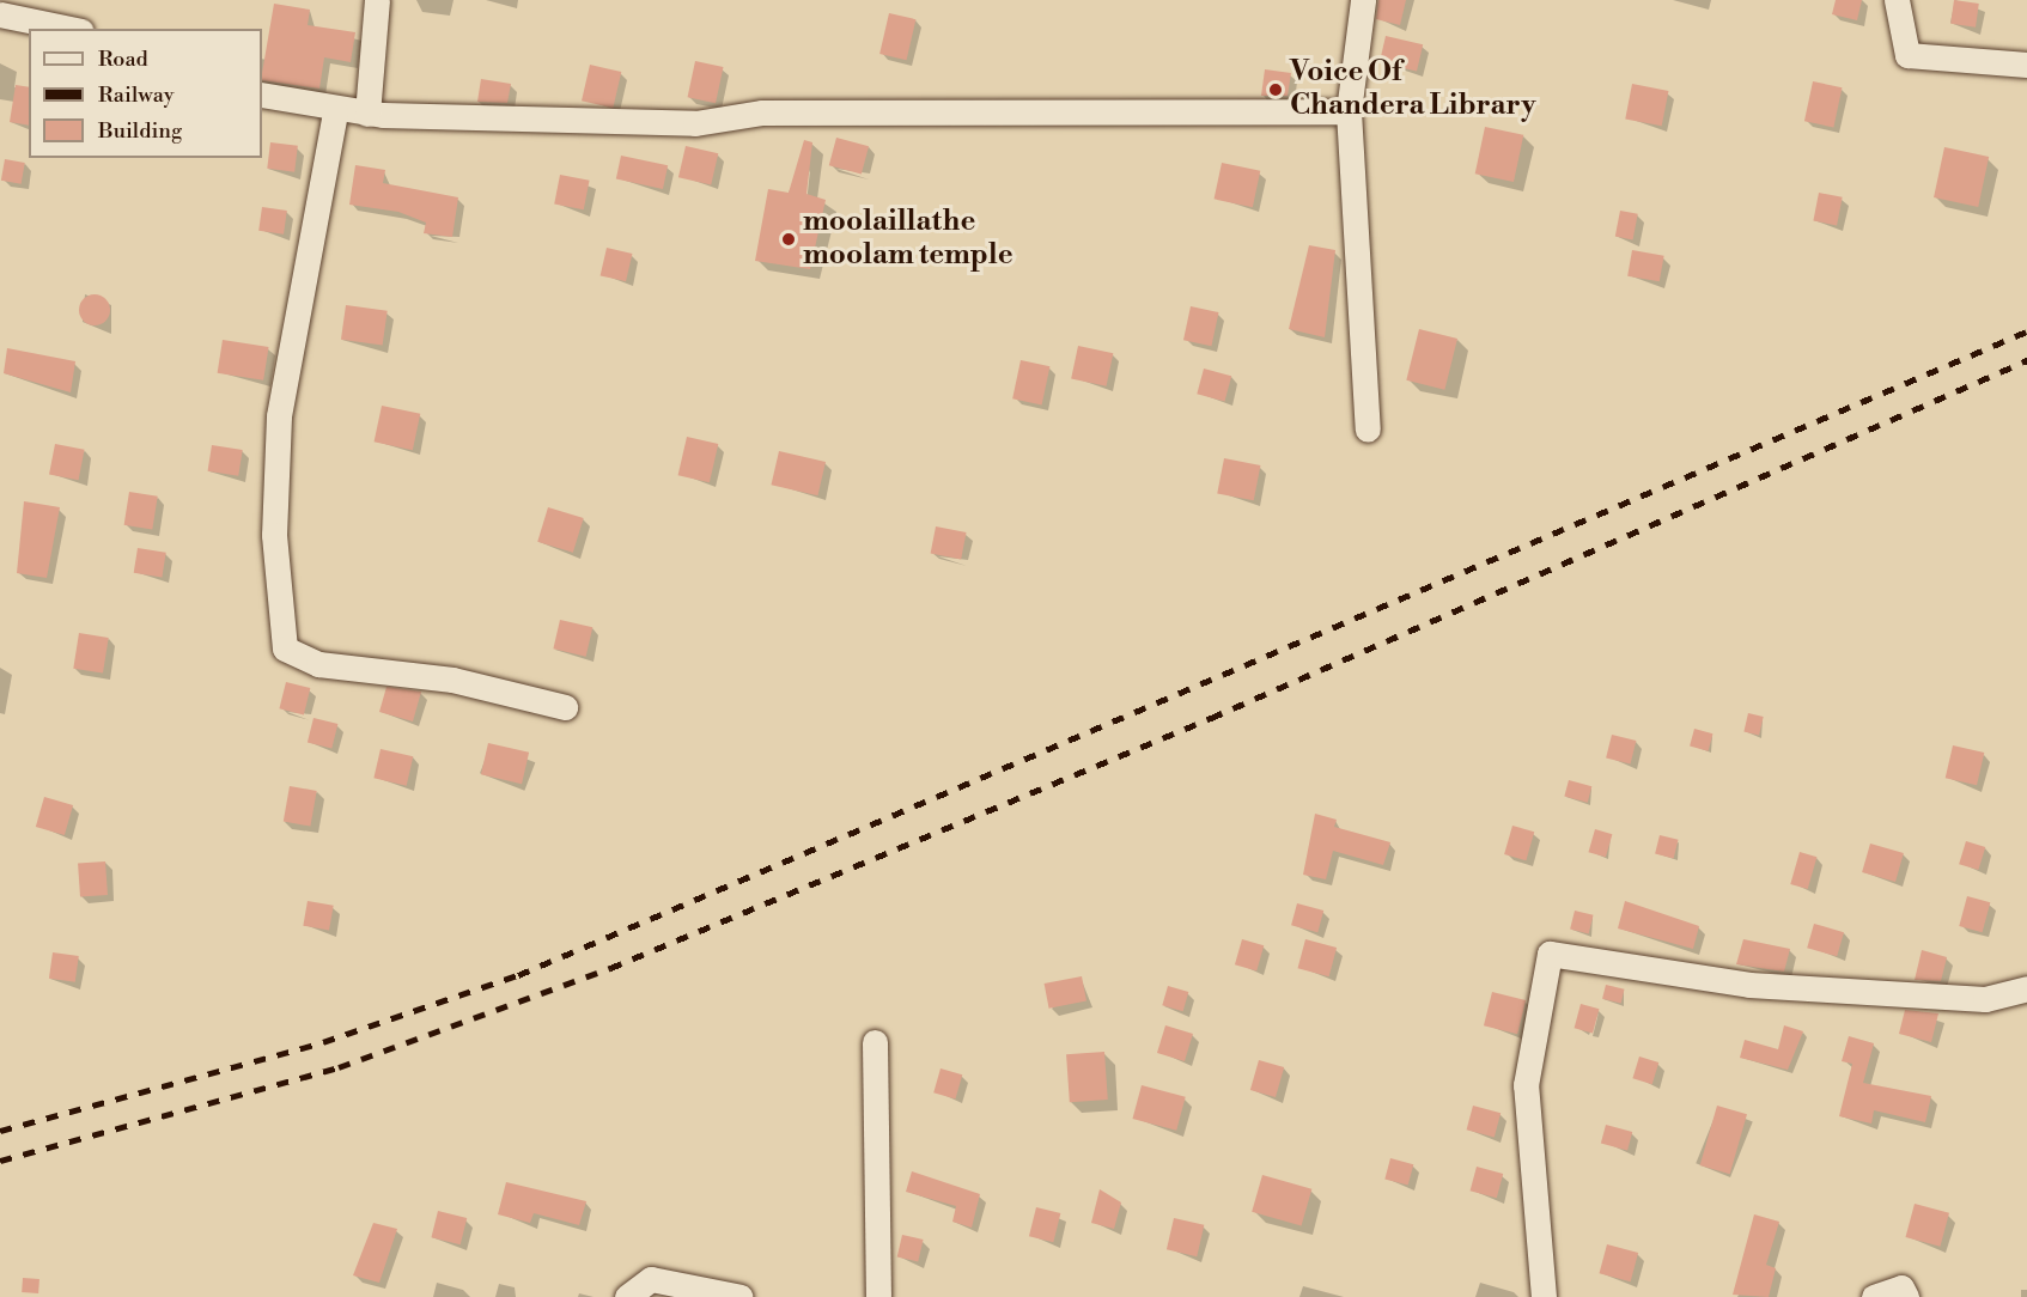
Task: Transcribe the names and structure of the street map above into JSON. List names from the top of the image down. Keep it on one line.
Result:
{"places":["Voice Of Chandera Library","moolaillathe moolam temple"],"legend":["Road","Railway","Building"]}
